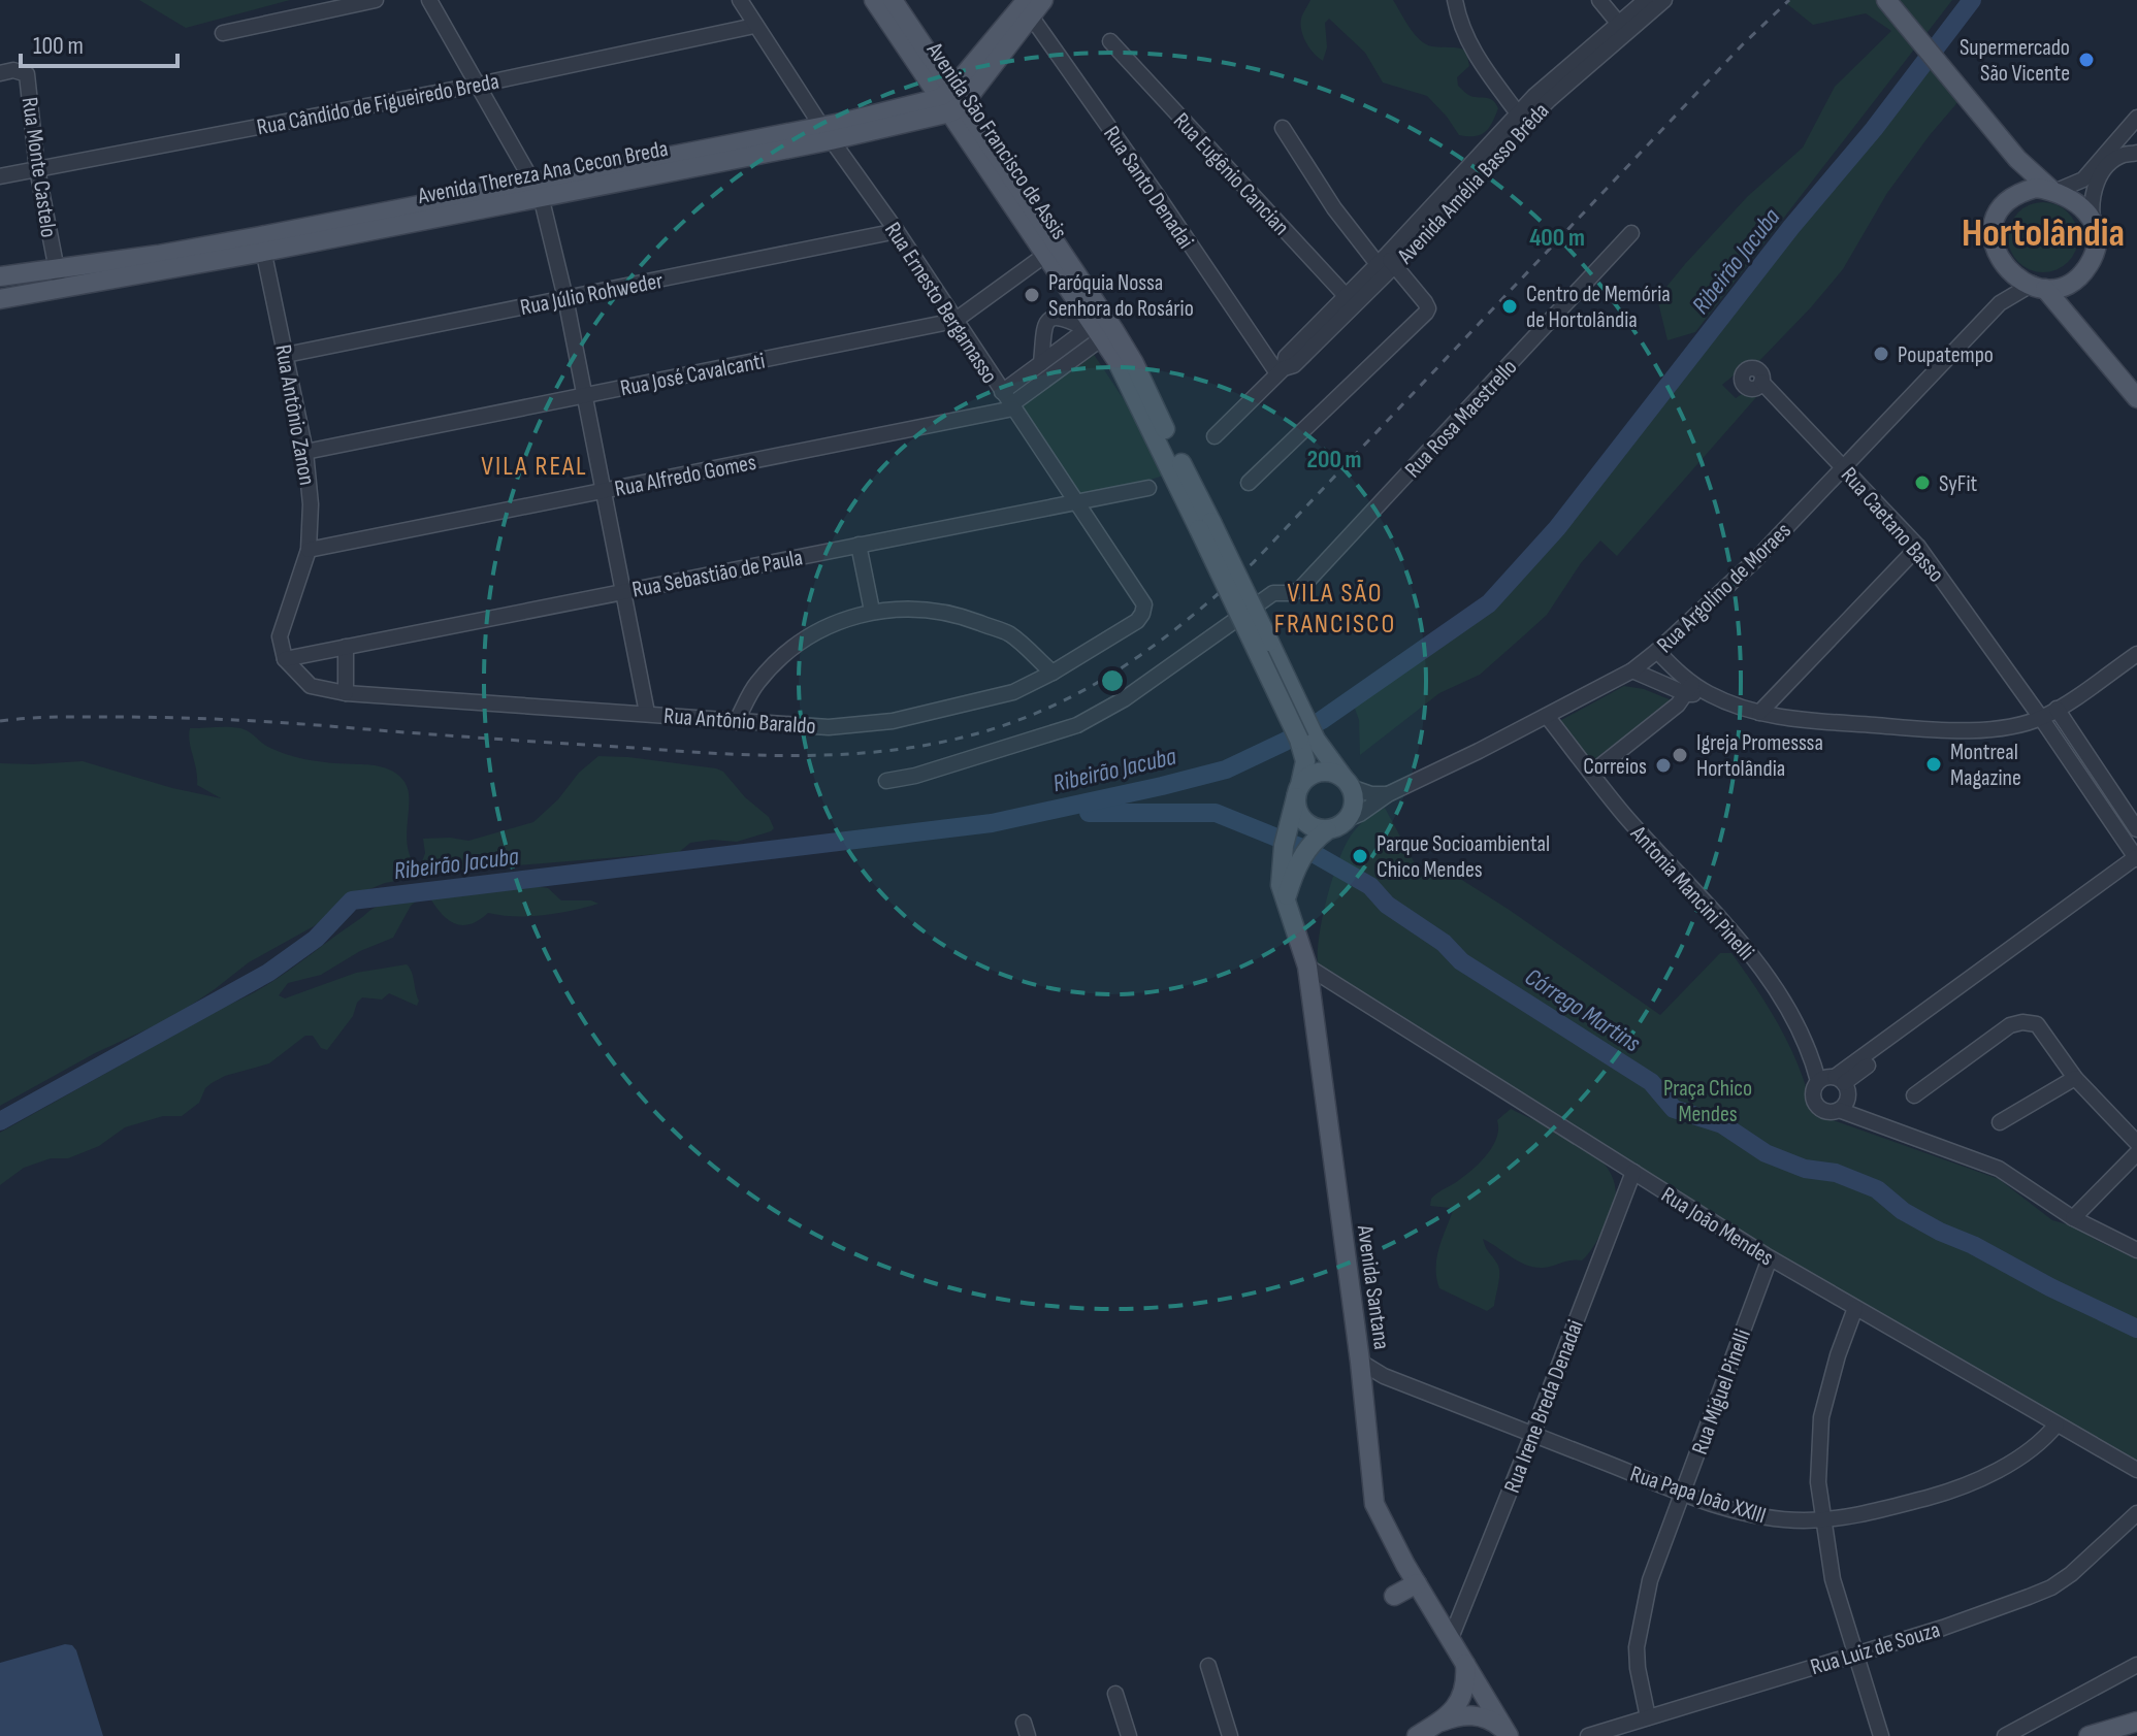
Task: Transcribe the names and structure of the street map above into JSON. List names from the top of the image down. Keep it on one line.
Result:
{"streets":{"main road":["Avenida São Francisco de Assis","Avenida Thereza Ana Cecon Breda","Avenida Santana"],"street":["Rua Cândido de Figueiredo Breda","Rua Monte Castelo","Rua Eugênio Cancian","Avenida Amélia Basso Brêda","Rua Santo Denadai","Rua Júlio Rohweder","Rua Ernesto Bergamasso","Rua José Cavalcanti","Rua Antônio Zanon","Rua Rosa Maestrello","Rua Alfredo Gomes","Rua Caetano Basso","Rua Sebastião de Paula","Rua Argolino de Moraes","Rua Antônio Baraldo","Antonia Mancini Pinelli","Rua João Mendes","Rua Miguel Pinelli","Rua Irene Breda Denadai","Rua Papa João XXIII","Rua Luiz de Souza"]},"crossings":[["Rua Cândido de Figueiredo Breda","Rua Monte Castelo"],["Rua Cândido de Figueiredo Breda","Rua Ernesto Bergamasso"],["Avenida São Francisco de Assis","Avenida Thereza Ana Cecon Breda"],["Avenida São Francisco de Assis","Rua José Cavalcanti"],["Avenida São Francisco de Assis","Avenida Santana"],["Rua Monte Castelo","Avenida Thereza Ana Cecon Breda"],["Avenida Thereza Ana Cecon Breda","Rua Ernesto Bergamasso"],["Avenida Thereza Ana Cecon Breda","Rua Antônio Zanon"],["Rua Eugênio Cancian","Avenida Amélia Basso Brêda"],["Avenida Amélia Basso Brêda","Rua Santo Denadai"],["Rua Júlio Rohweder","Rua Ernesto Bergamasso"],["Rua Júlio Rohweder","Rua Antônio Zanon"],["Rua Ernesto Bergamasso","Rua José Cavalcanti"],["Rua Ernesto Bergamasso","Rua Alfredo Gomes"],["Rua Ernesto Bergamasso","Rua Sebastião de Paula"],["Rua Ernesto Bergamasso","Rua Antônio Baraldo"],["Rua José Cavalcanti","Rua Antônio Zanon"],["Rua Antônio Zanon","Rua Alfredo Gomes"],["Rua Antônio Zanon","Rua Sebastião de Paula"],["Rua Antônio Zanon","Rua Antônio Baraldo"],["Rua Caetano Basso","Rua Argolino de Moraes"],["Rua Sebastião de Paula","Rua Antônio Baraldo"],["Rua Argolino de Moraes","Antonia Mancini Pinelli"],["Rua Argolino de Moraes","Avenida Santana"],["Rua João Mendes","Avenida Santana"],["Rua João Mendes","Rua Miguel Pinelli"],["Rua João Mendes","Rua Irene Breda Denadai"],["Rua João Mendes","Rua Papa João XXIII"],["Avenida Santana","Rua Irene Breda Denadai"],["Avenida Santana","Rua Papa João XXIII"],["Rua Miguel Pinelli","Rua Papa João XXIII"],["Rua Miguel Pinelli","Rua Luiz de Souza"],["Rua Irene Breda Denadai","Rua Papa João XXIII"]],"districts":["Hortolândia","VILA REAL","VILA SÃO FRANCISCO"],"water":["Ribeirão Jacuba","Córrego Martins"],"parks":["Praça Chico Mendes"],"places":["Supermercado São Vicente","Paróquia Nossa Senhora do Rosário","Centro de Memória de Hortolândia","Poupatempo","SyFit","Igreja Promesssa Hortolândia","Montreal Magazine","Correios","Parque Socioambiental Chico Mendes"],"scale_bar":"100 m","rings":["400 m","200 m"]}
